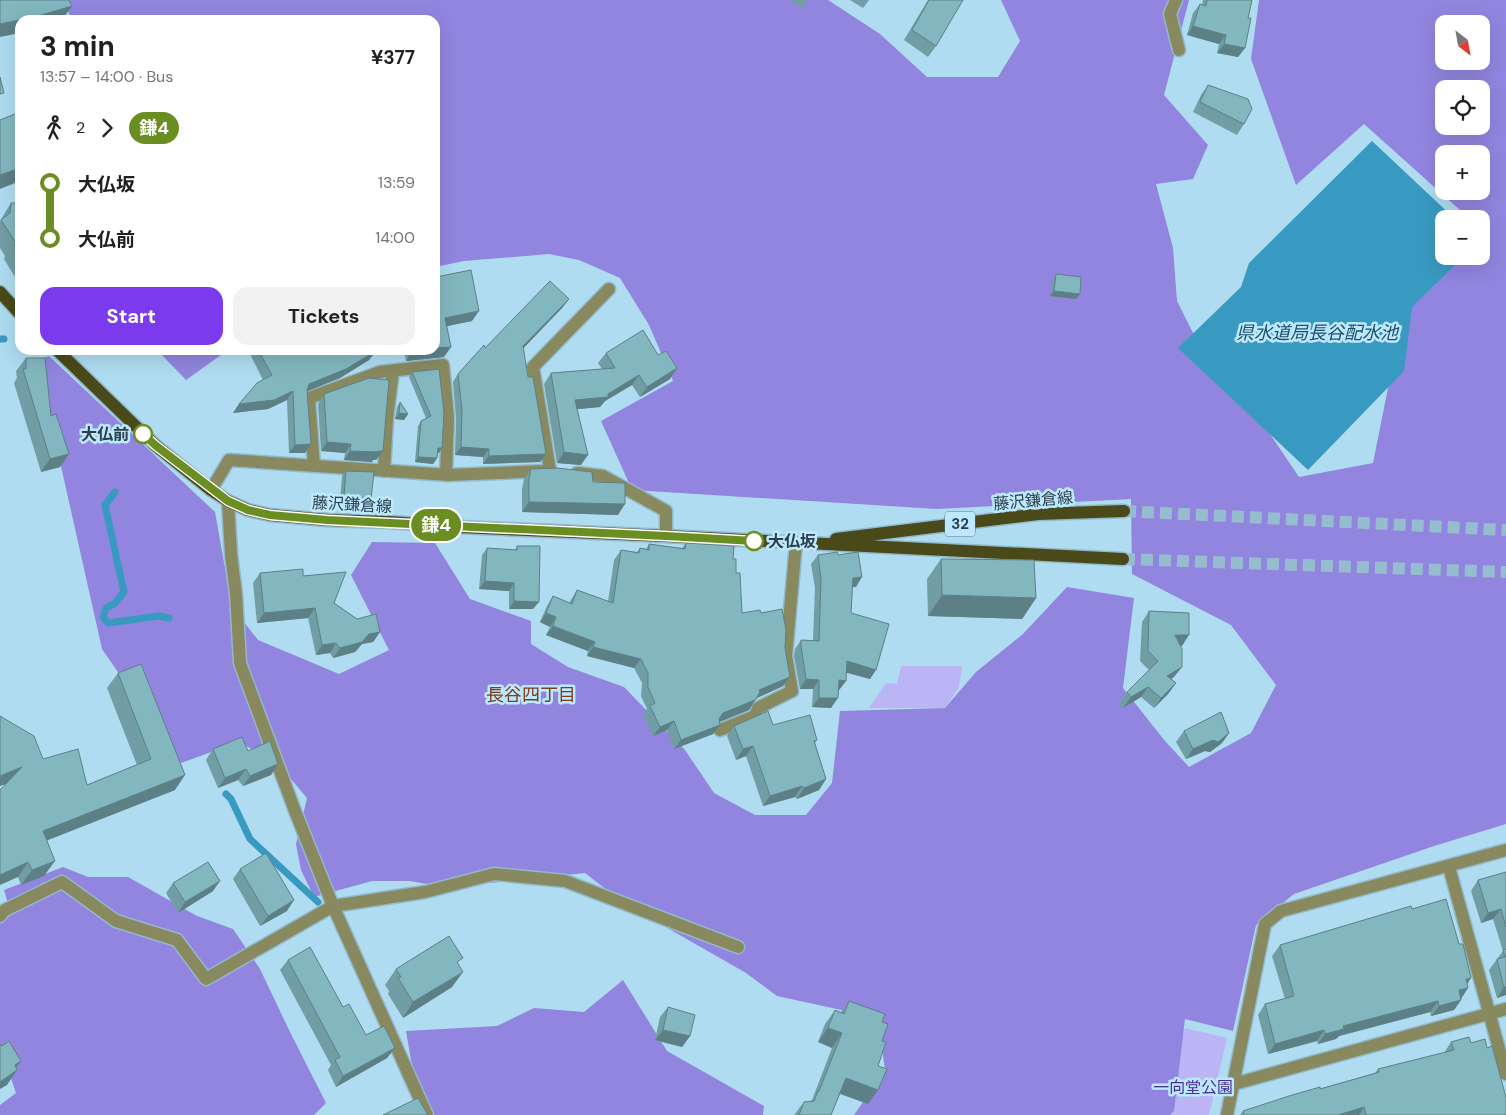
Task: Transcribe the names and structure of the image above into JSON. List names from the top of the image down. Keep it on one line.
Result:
{"streets":{"main road":["藤沢鎌倉線","32"]},"districts":["長谷四丁目"],"water":["県水道局長谷配水池"],"parks":["一向堂公園"],"places":["大仏前","大仏坂"],"lines":["bus line 鎌4"],"north":"bottom right","page":{"on_map":"鎌4","map_buttons":["+","−"],"heading":["3 min","13:57 – 14:00 · Bus","¥377"],"legs":["2","鎌4"],"list":[{"name":"大仏坂","value":"13:59"},{"name":"大仏前","value":"14:00"}],"buttons":["Start","Tickets"]}}
